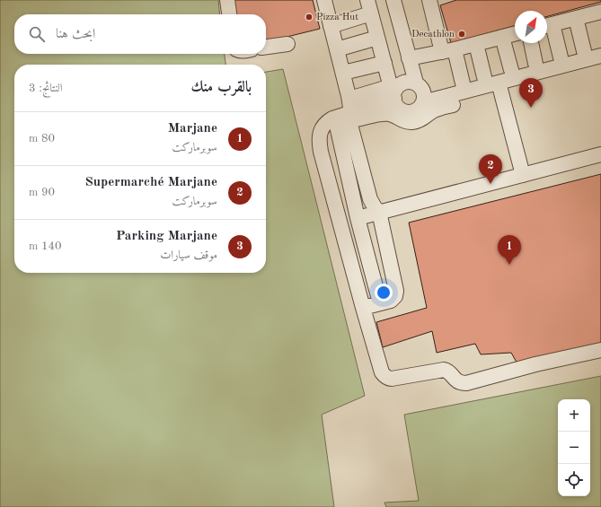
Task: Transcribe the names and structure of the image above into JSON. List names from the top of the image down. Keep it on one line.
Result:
{"places":["Pizza Hut","Decathlon"],"north":"top right","page":{"search":"ابحث هنا","heading":["بالقرب منك","النتائج: 3"],"pins":["3","2","1"],"list":[{"mark":"1","name":"Marjane","note":"سوبرماركت","value":"80 m"},{"mark":"2","name":"Supermarché Marjane","note":"سوبرماركت","value":"90 m"},{"mark":"3","name":"Parking Marjane","note":"موقف سيارات","value":"140 m"}],"map_buttons":["+","−"]}}
